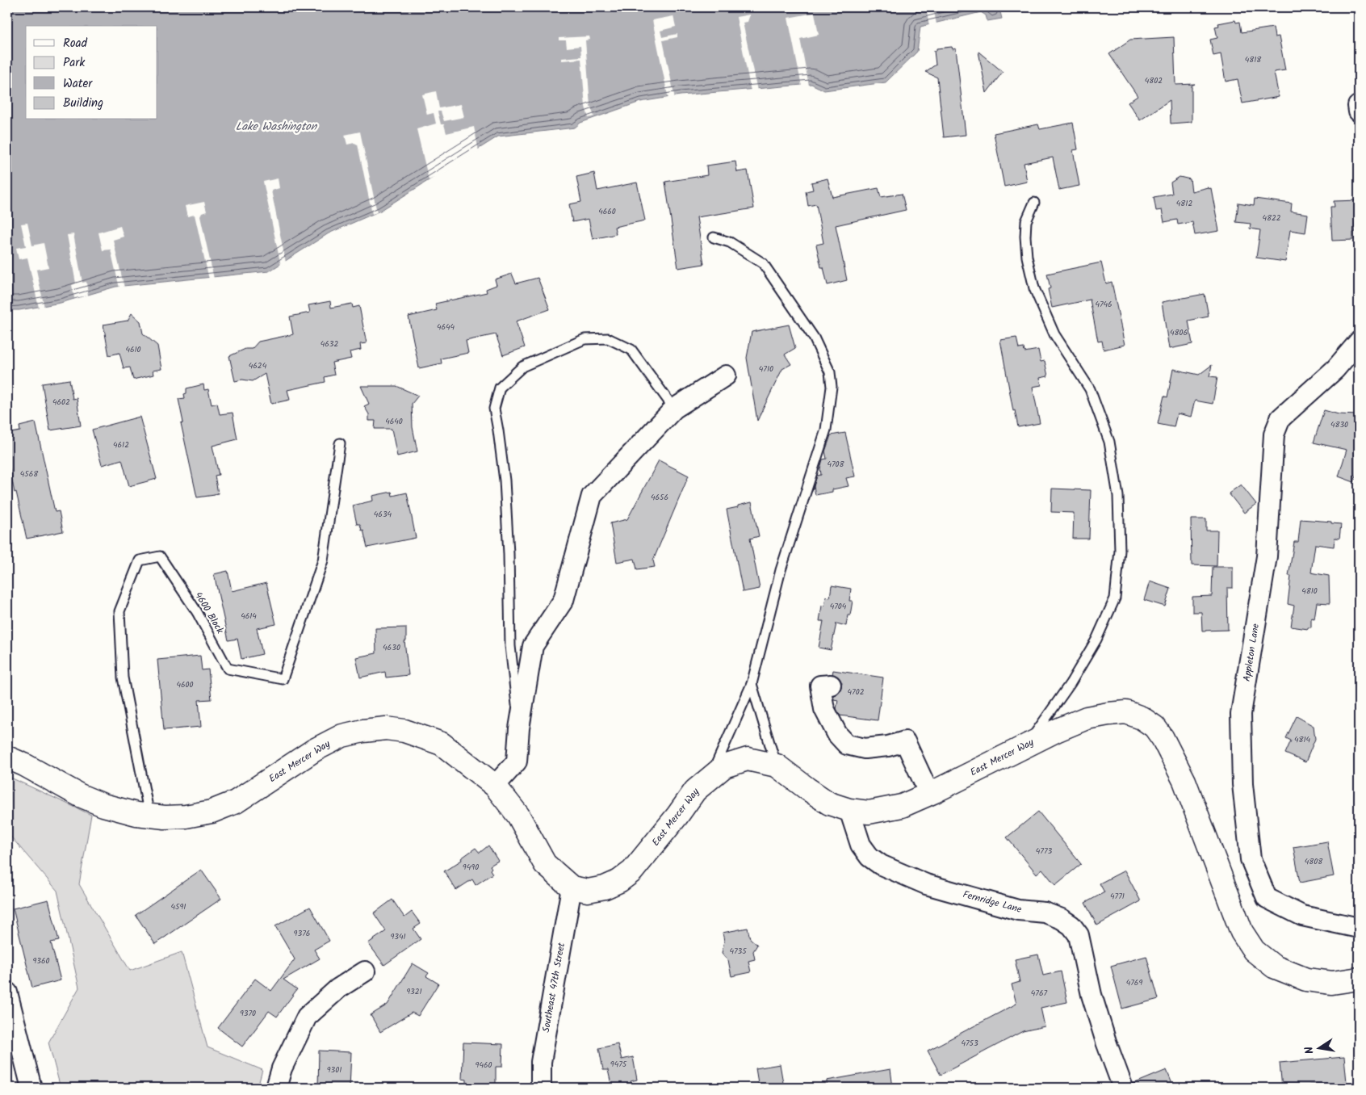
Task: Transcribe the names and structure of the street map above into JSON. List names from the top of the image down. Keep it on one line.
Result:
{"streets":{"street":["Appleton Lane","East Mercer Way","Fernridge Lane","Southeast 47th Street"],"lane":["4600 Block"]},"crossings":[["4600 Block","East Mercer Way"],["East Mercer Way","Fernridge Lane"],["East Mercer Way","Southeast 47th Street"]],"water":["Lake Washington"],"house_numbers":["4818","4802","4812","4660","4822","4746","4644","4806","4632","4610","4624","4710","4602","4640","4830","4612","4708","4568","4656","4634","4810","4704","4614","4630","4600","4702","4814","4773","4808","9490","4771","4591","9376","9341","4735","9360","4769","9321","4767","9370","4753","9475","9460","9301"],"legend":["Road","Park","Water","Building"],"north":"left"}
